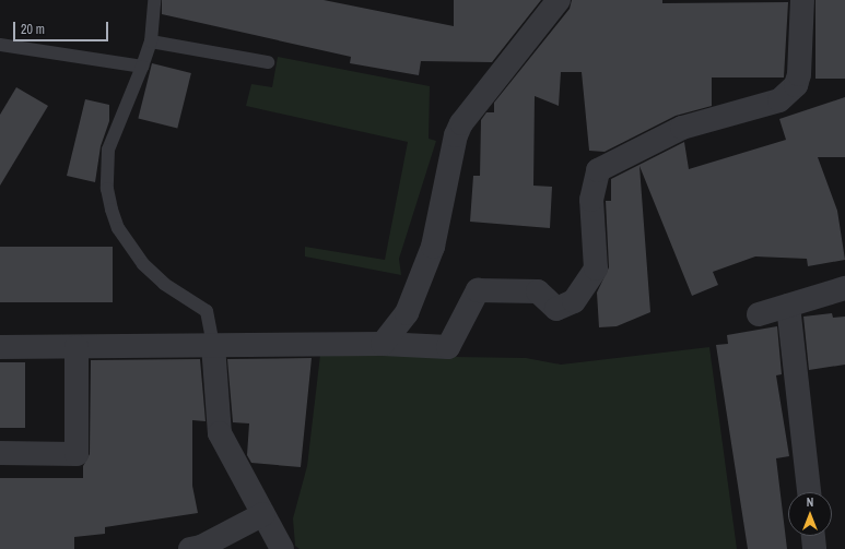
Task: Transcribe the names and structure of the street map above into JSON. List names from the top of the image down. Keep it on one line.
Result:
{"scale_bar":"20 m","north":"top"}
